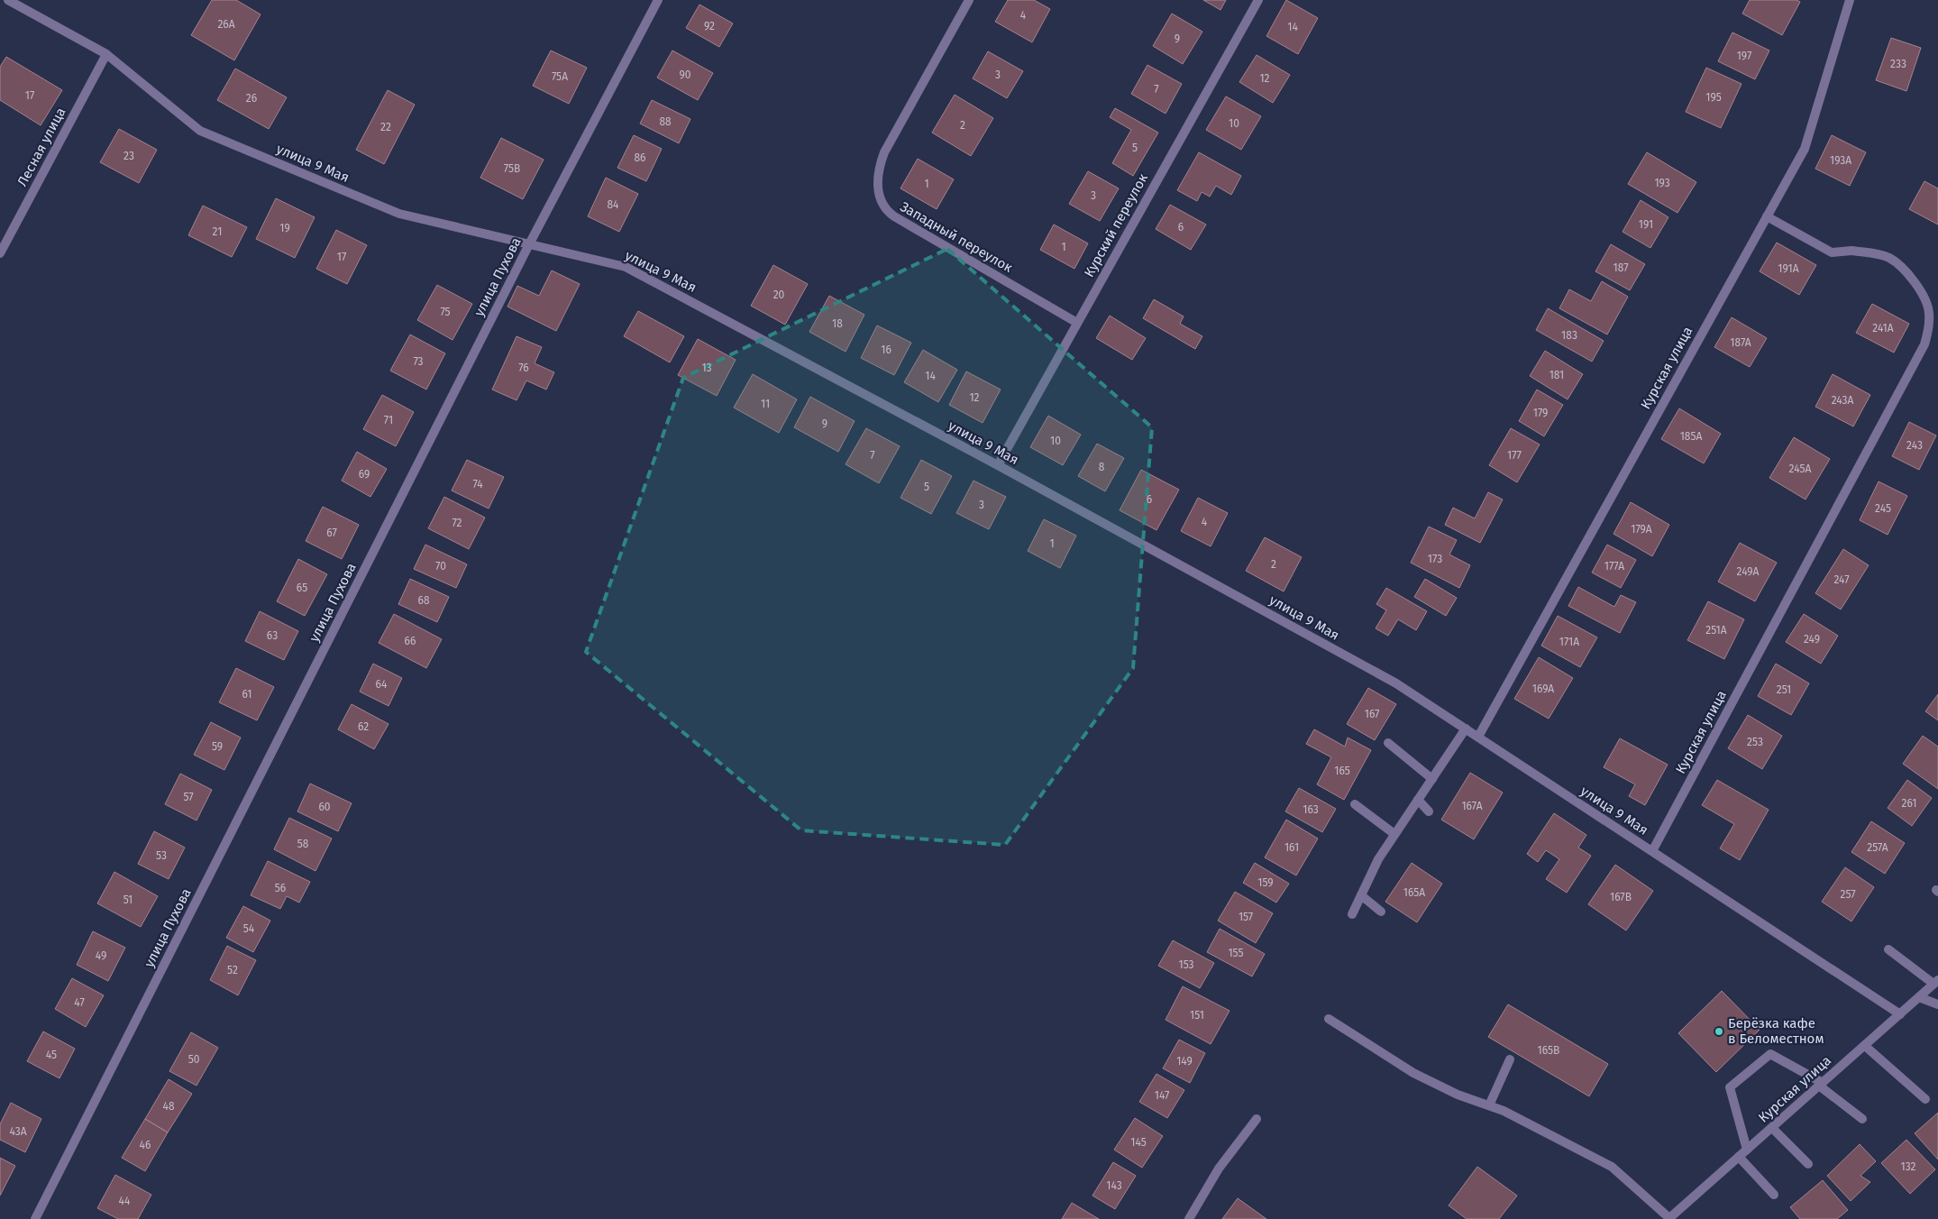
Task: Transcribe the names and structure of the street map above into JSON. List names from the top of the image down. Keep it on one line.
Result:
{"streets":{"street":["Лесная улица","улица 9 Мая","Курский переулок","Западный переулок","улица Пухова","Курская улица"]},"crossings":[["Лесная улица","улица 9 Мая"],["улица 9 Мая","Курский переулок"],["улица 9 Мая","улица Пухова"],["улица 9 Мая","Курская улица"],["Курский переулок","Западный переулок"]],"places":["Берёзка кафе в Беломестном"],"house_numbers":["4","26А","92","14","9","197","233","90","3","75А","12","7","17","195","26","88","10","2","22","5","23","86","193А","75В","193","1","3","84","191","6","19","21","1","17","187","191А","20","75","18","241А","183","187А","16","73","76","13","181","14","12","243А","11","179","71","9","185А","10","243","7","177","8","245А","69","74","5","6","3","245","4","72","179А","67","1","173","2","70","177А","249А","247","65","68","251А","63","249","66","171А","64","169А","251","61","167","62","253","59","165","57","261","167А","60","163","58","161","257А","53","159","56","165А","257","167В","51","157","54","155","49","153","52","47","151","165В","45","50","149","147","48","43А","145","46","132","143","44"]}
